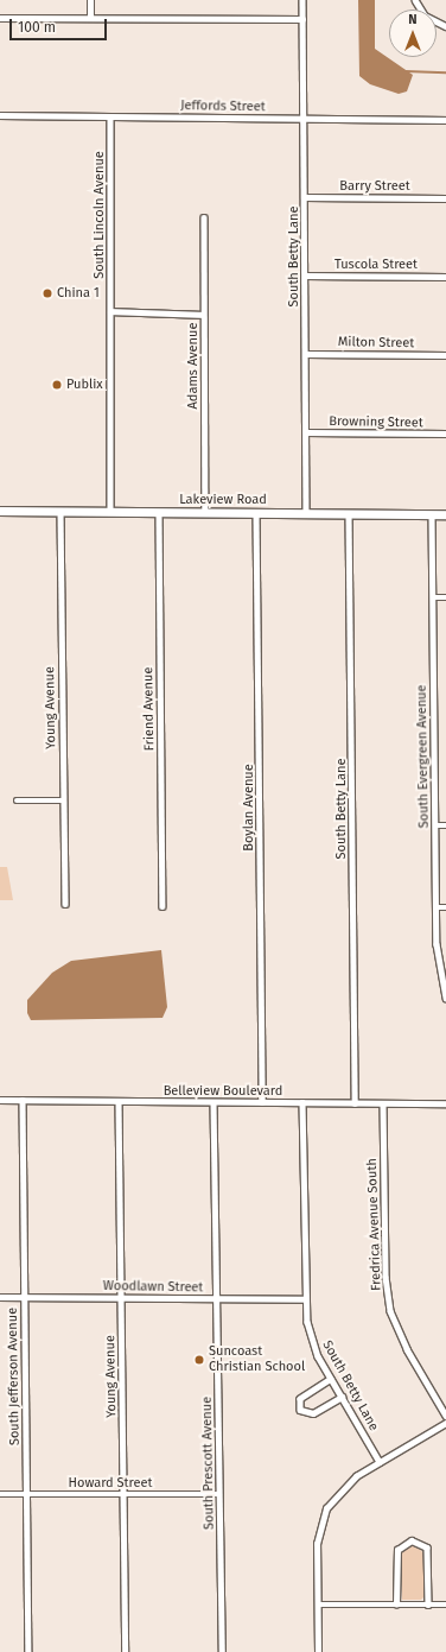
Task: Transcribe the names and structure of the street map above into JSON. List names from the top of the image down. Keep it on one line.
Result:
{"streets":{"street":["Jeffords Street","Barry Street","South Lincoln Avenue","South Betty Lane","Tuscola Street","Milton Street","Adams Avenue","Browning Street","Lakeview Road","Young Avenue","Friend Avenue","South Evergreen Avenue","Boylan Avenue","Belleview Boulevard","Fredrica Avenue South","Woodlawn Street","South Jefferson Avenue","South Prescott Avenue","Howard Street"]},"crossings":[["Jeffords Street","South Lincoln Avenue"],["Jeffords Street","South Betty Lane"],["Barry Street","South Betty Lane"],["South Lincoln Avenue","Lakeview Road"],["South Betty Lane","Tuscola Street"],["South Betty Lane","Milton Street"],["South Betty Lane","Browning Street"],["South Betty Lane","Lakeview Road"],["South Betty Lane","Belleview Boulevard"],["South Betty Lane","Woodlawn Street"],["Adams Avenue","Lakeview Road"],["Lakeview Road","Young Avenue"],["Lakeview Road","Friend Avenue"],["Lakeview Road","South Evergreen Avenue"],["Lakeview Road","Boylan Avenue"],["Young Avenue","Belleview Boulevard"],["Young Avenue","Woodlawn Street"],["Young Avenue","Howard Street"],["Boylan Avenue","Belleview Boulevard"],["Belleview Boulevard","Fredrica Avenue South"],["Belleview Boulevard","South Jefferson Avenue"],["Belleview Boulevard","South Prescott Avenue"],["Woodlawn Street","South Jefferson Avenue"],["Woodlawn Street","South Prescott Avenue"],["South Jefferson Avenue","Howard Street"],["South Prescott Avenue","Howard Street"]],"places":["China 1","Publix","Suncoast Christian School"],"scale_bar":"100 m","north":"top"}
